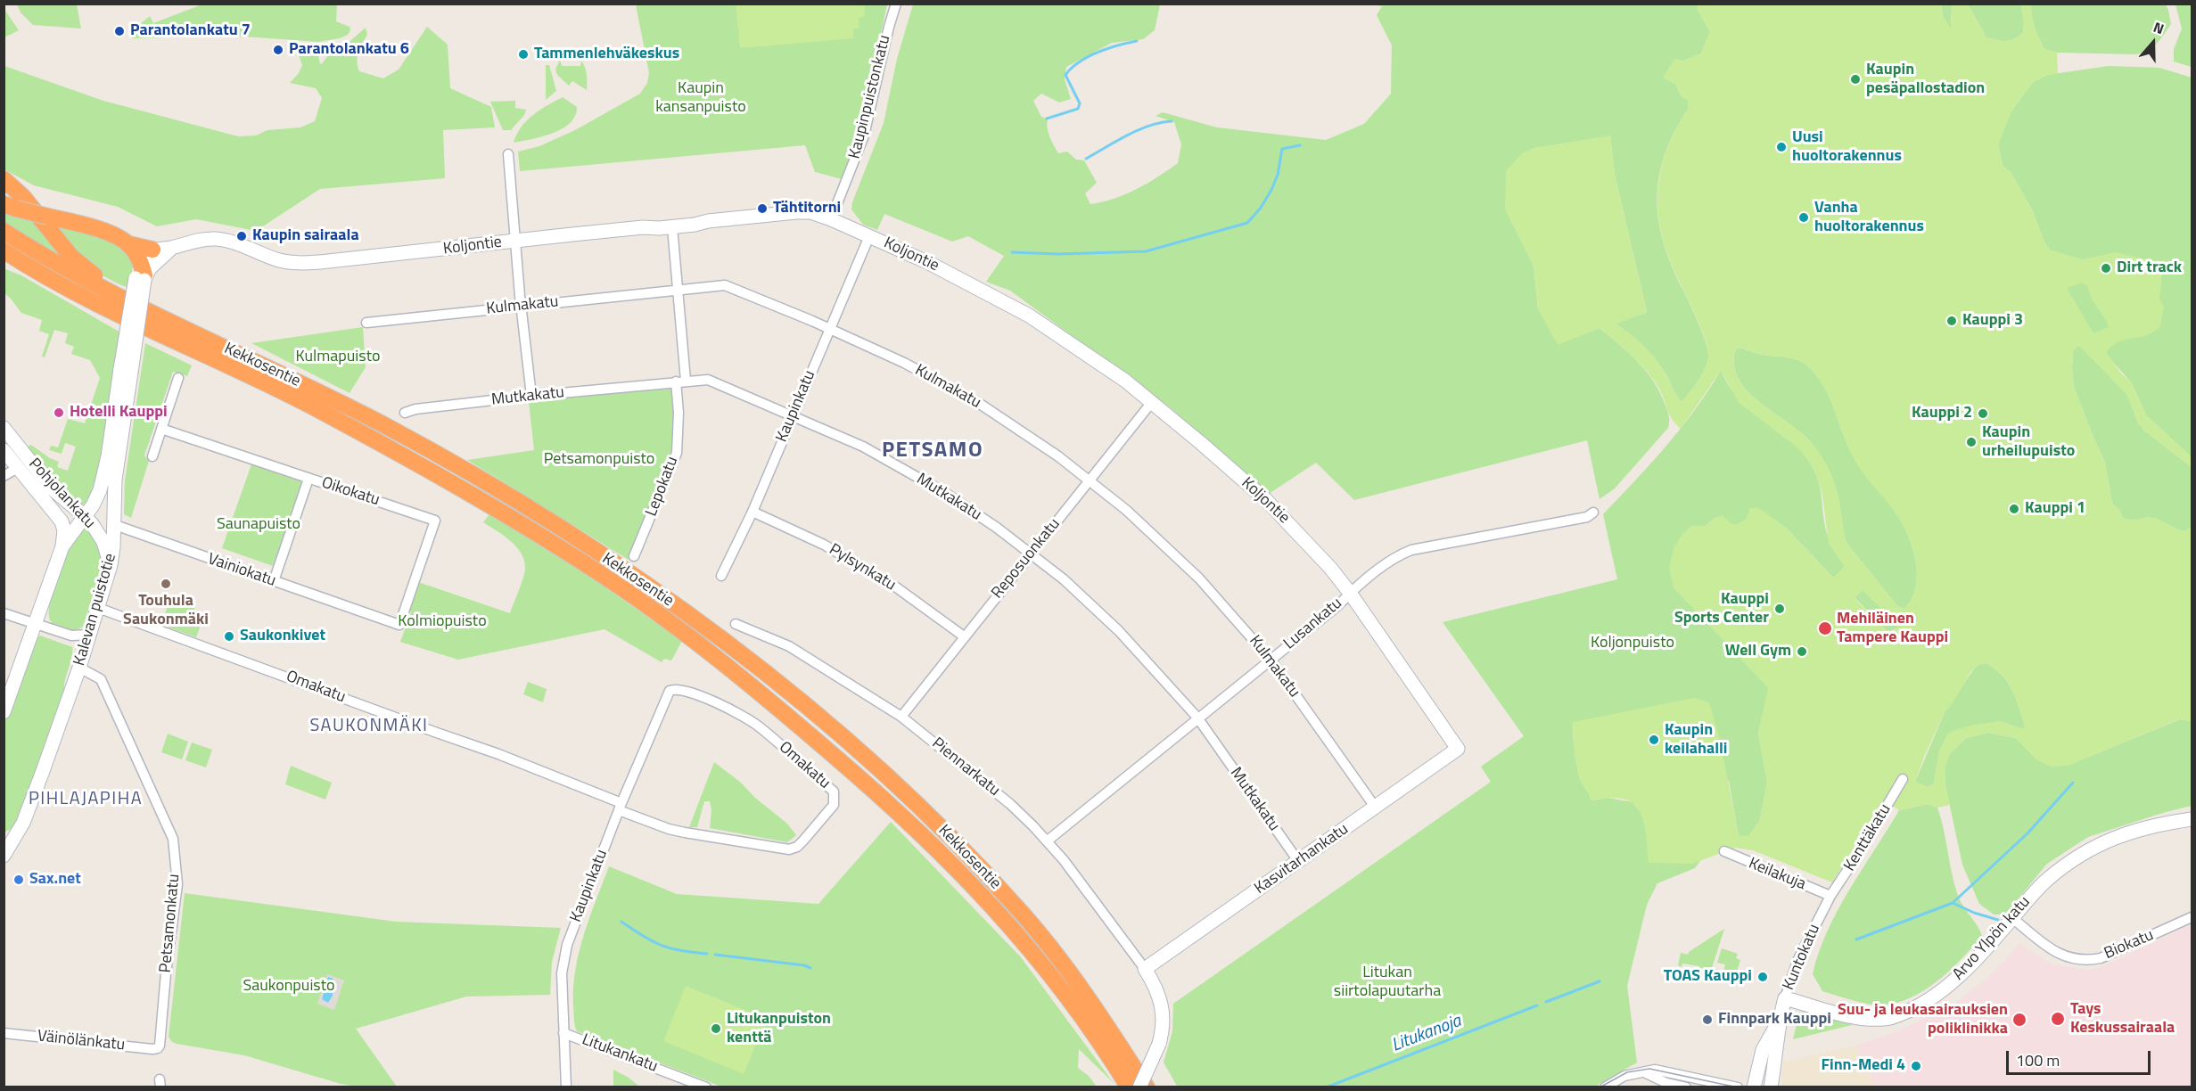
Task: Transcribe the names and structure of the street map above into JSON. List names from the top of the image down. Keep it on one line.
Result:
{"streets":{"highway":["Kekkosentie"],"street":["Kaupinpuistonkatu","Koljontie","Kulmakatu","Mutkakatu","Kaupinkatu","Lepokatu","Oikokatu","Pohjolankatu","Reposuonkatu","Pylsynkatu","Vainiokatu","Kalevan puistotie","Lusankatu","Omakatu","Piennarkatu","Kenttäkatu","Kasvitarhankatu","Keilakuja","Petsamonkatu","Arvo Ylpön katu","Biokatu","Kuntokatu","Väinölänkatu","Litukankatu"]},"crossings":[["Kaupinpuistonkatu","Koljontie"],["Koljontie","Kaupinkatu"],["Koljontie","Lepokatu"],["Koljontie","Reposuonkatu"],["Koljontie","Lusankatu"],["Koljontie","Kasvitarhankatu"],["Kulmakatu","Kaupinkatu"],["Kulmakatu","Lepokatu"],["Kulmakatu","Reposuonkatu"],["Kulmakatu","Lusankatu"],["Kulmakatu","Kasvitarhankatu"],["Mutkakatu","Kaupinkatu"],["Mutkakatu","Lepokatu"],["Mutkakatu","Reposuonkatu"],["Mutkakatu","Lusankatu"],["Mutkakatu","Kasvitarhankatu"],["Kaupinkatu","Pylsynkatu"],["Kaupinkatu","Omakatu"],["Kaupinkatu","Litukankatu"],["Oikokatu","Vainiokatu"],["Pohjolankatu","Vainiokatu"],["Pohjolankatu","Kalevan puistotie"],["Reposuonkatu","Pylsynkatu"],["Reposuonkatu","Piennarkatu"],["Vainiokatu","Kalevan puistotie"],["Kalevan puistotie","Omakatu"],["Kalevan puistotie","Petsamonkatu"],["Lusankatu","Piennarkatu"],["Piennarkatu","Kasvitarhankatu"],["Kenttäkatu","Keilakuja"],["Kenttäkatu","Kuntokatu"],["Keilakuja","Kuntokatu"],["Petsamonkatu","Väinölänkatu"],["Arvo Ylpön katu","Biokatu"],["Arvo Ylpön katu","Kuntokatu"]],"districts":["PETSAMO","SAUKONMÄKI","PIHLAJAPIHA"],"water":["Litukanoja"],"parks":["Kaupin kansanpuisto","Kulmapuisto","Petsamonpuisto","Saunapuisto","Kolmiopuisto","Koljonpuisto","Litukan siirtolapuutarha","Saukonpuisto"],"places":["Parantolankatu 7","Parantolankatu 6","Tammenlehväkeskus","Kaupin pesäpallostadion","Uusi huoltorakennus","Tähtitorni","Vanha huoltorakennus","Kaupin sairaala","Dirt track","Kauppi 3","Hotelli Kauppi","Kauppi 2","Kaupin urheilupuisto","Kauppi 1","Touhula Saukonmäki","Kauppi Sports Center","Mehiläinen Tampere Kauppi","Saukonkivet","Well Gym","Kaupin keilahalli","Sax.net","TOAS Kauppi","Tays Keskussairaala","Finnpark Kauppi","Suu- ja leukasairauksien poliklinikka","Litukanpuiston kenttä","Finn-Medi 4"],"scale_bar":"100 m","north":"top"}
